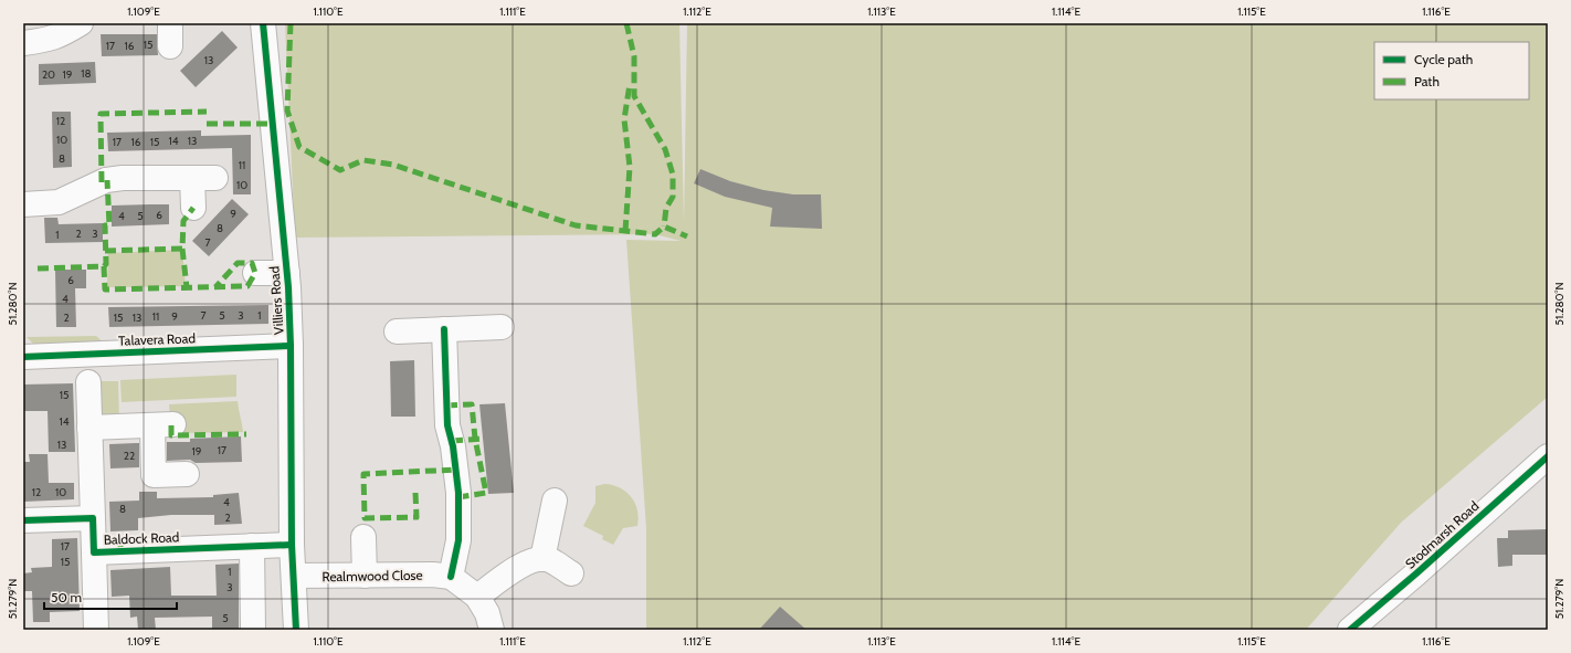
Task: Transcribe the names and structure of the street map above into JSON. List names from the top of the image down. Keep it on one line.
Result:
{"streets":{"street":["Villiers Road","Talavera Road","Stodmarsh Road","Baldock Road","Realmwood Close"]},"crossings":[["Villiers Road","Talavera Road"],["Villiers Road","Baldock Road"],["Villiers Road","Realmwood Close"]],"house_numbers":["15","17","16","13","18","20","19","12","10","14","13","17","16","15","8","11","10","9","6","4","5","8","2","3","1","7","6","4","7","5","3","1","11","9","2","15","13","15","14","13","17","19","22","12","10","4","8","2","17","15","1","3","5"],"legend":["Cycle path","Path"],"scale_bar":"50 m","coordinates":["1.109°E","1.110°E","1.111°E","1.112°E","1.113°E","1.114°E","1.115°E","1.116°E","51.280°N","51.279°N"]}
